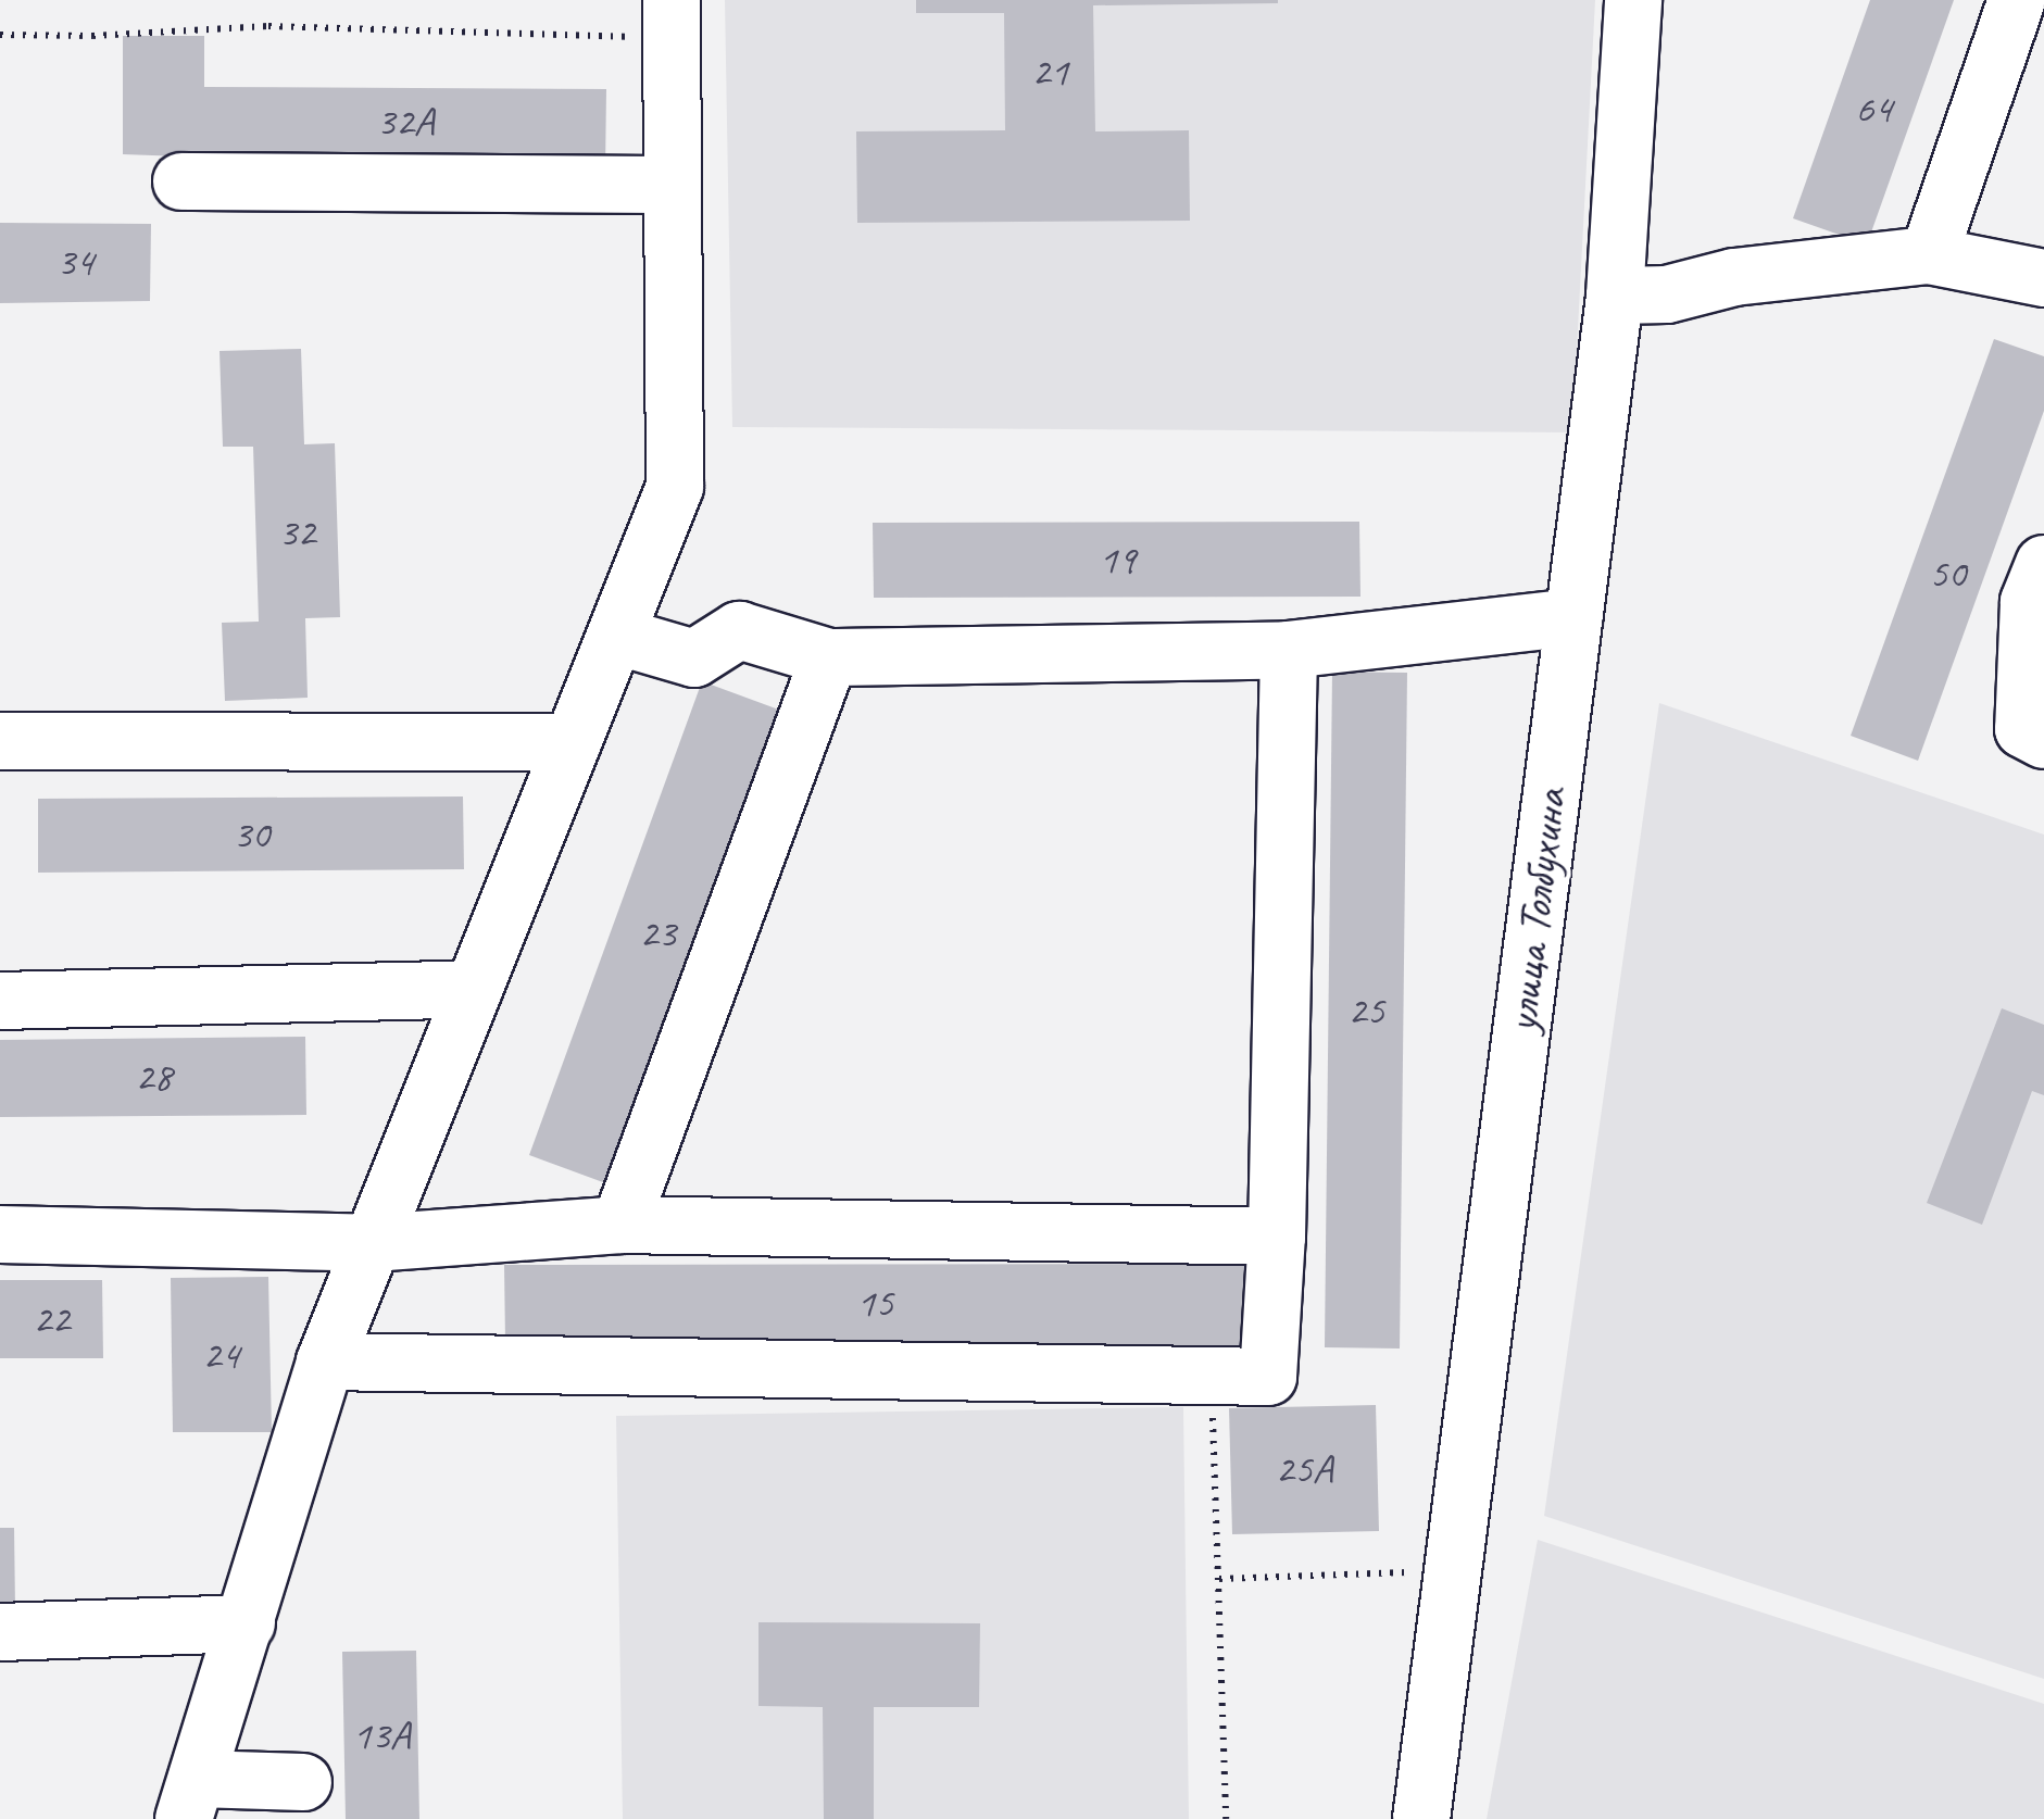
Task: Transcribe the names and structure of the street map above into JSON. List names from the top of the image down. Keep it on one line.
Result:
{"streets":{"street":["улица Толбухина"]},"house_numbers":["21","64","32А","34","32","19","50","30","23","25","28","15","22","24","25А","13А"]}
